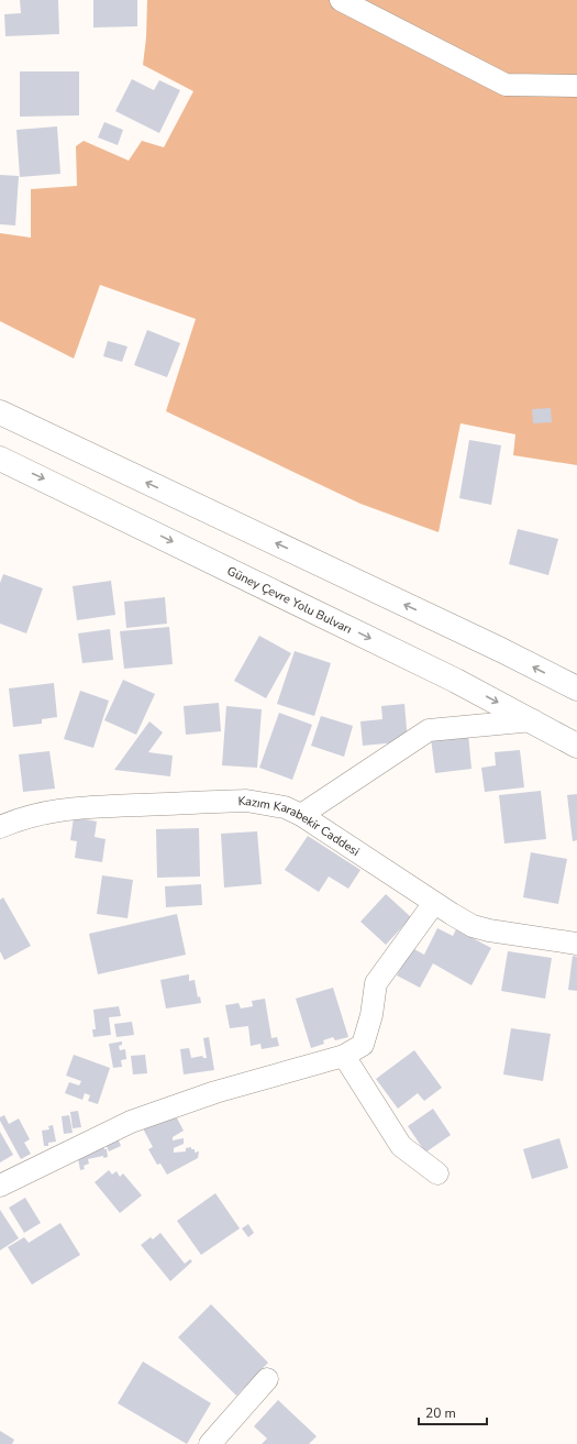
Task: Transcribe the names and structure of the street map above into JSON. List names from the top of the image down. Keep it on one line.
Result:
{"streets":{"highway":["Güney Çevre Yolu Bulvarı"],"street":["Kazım Karabekir Caddesi"]},"scale_bar":"20 m"}
